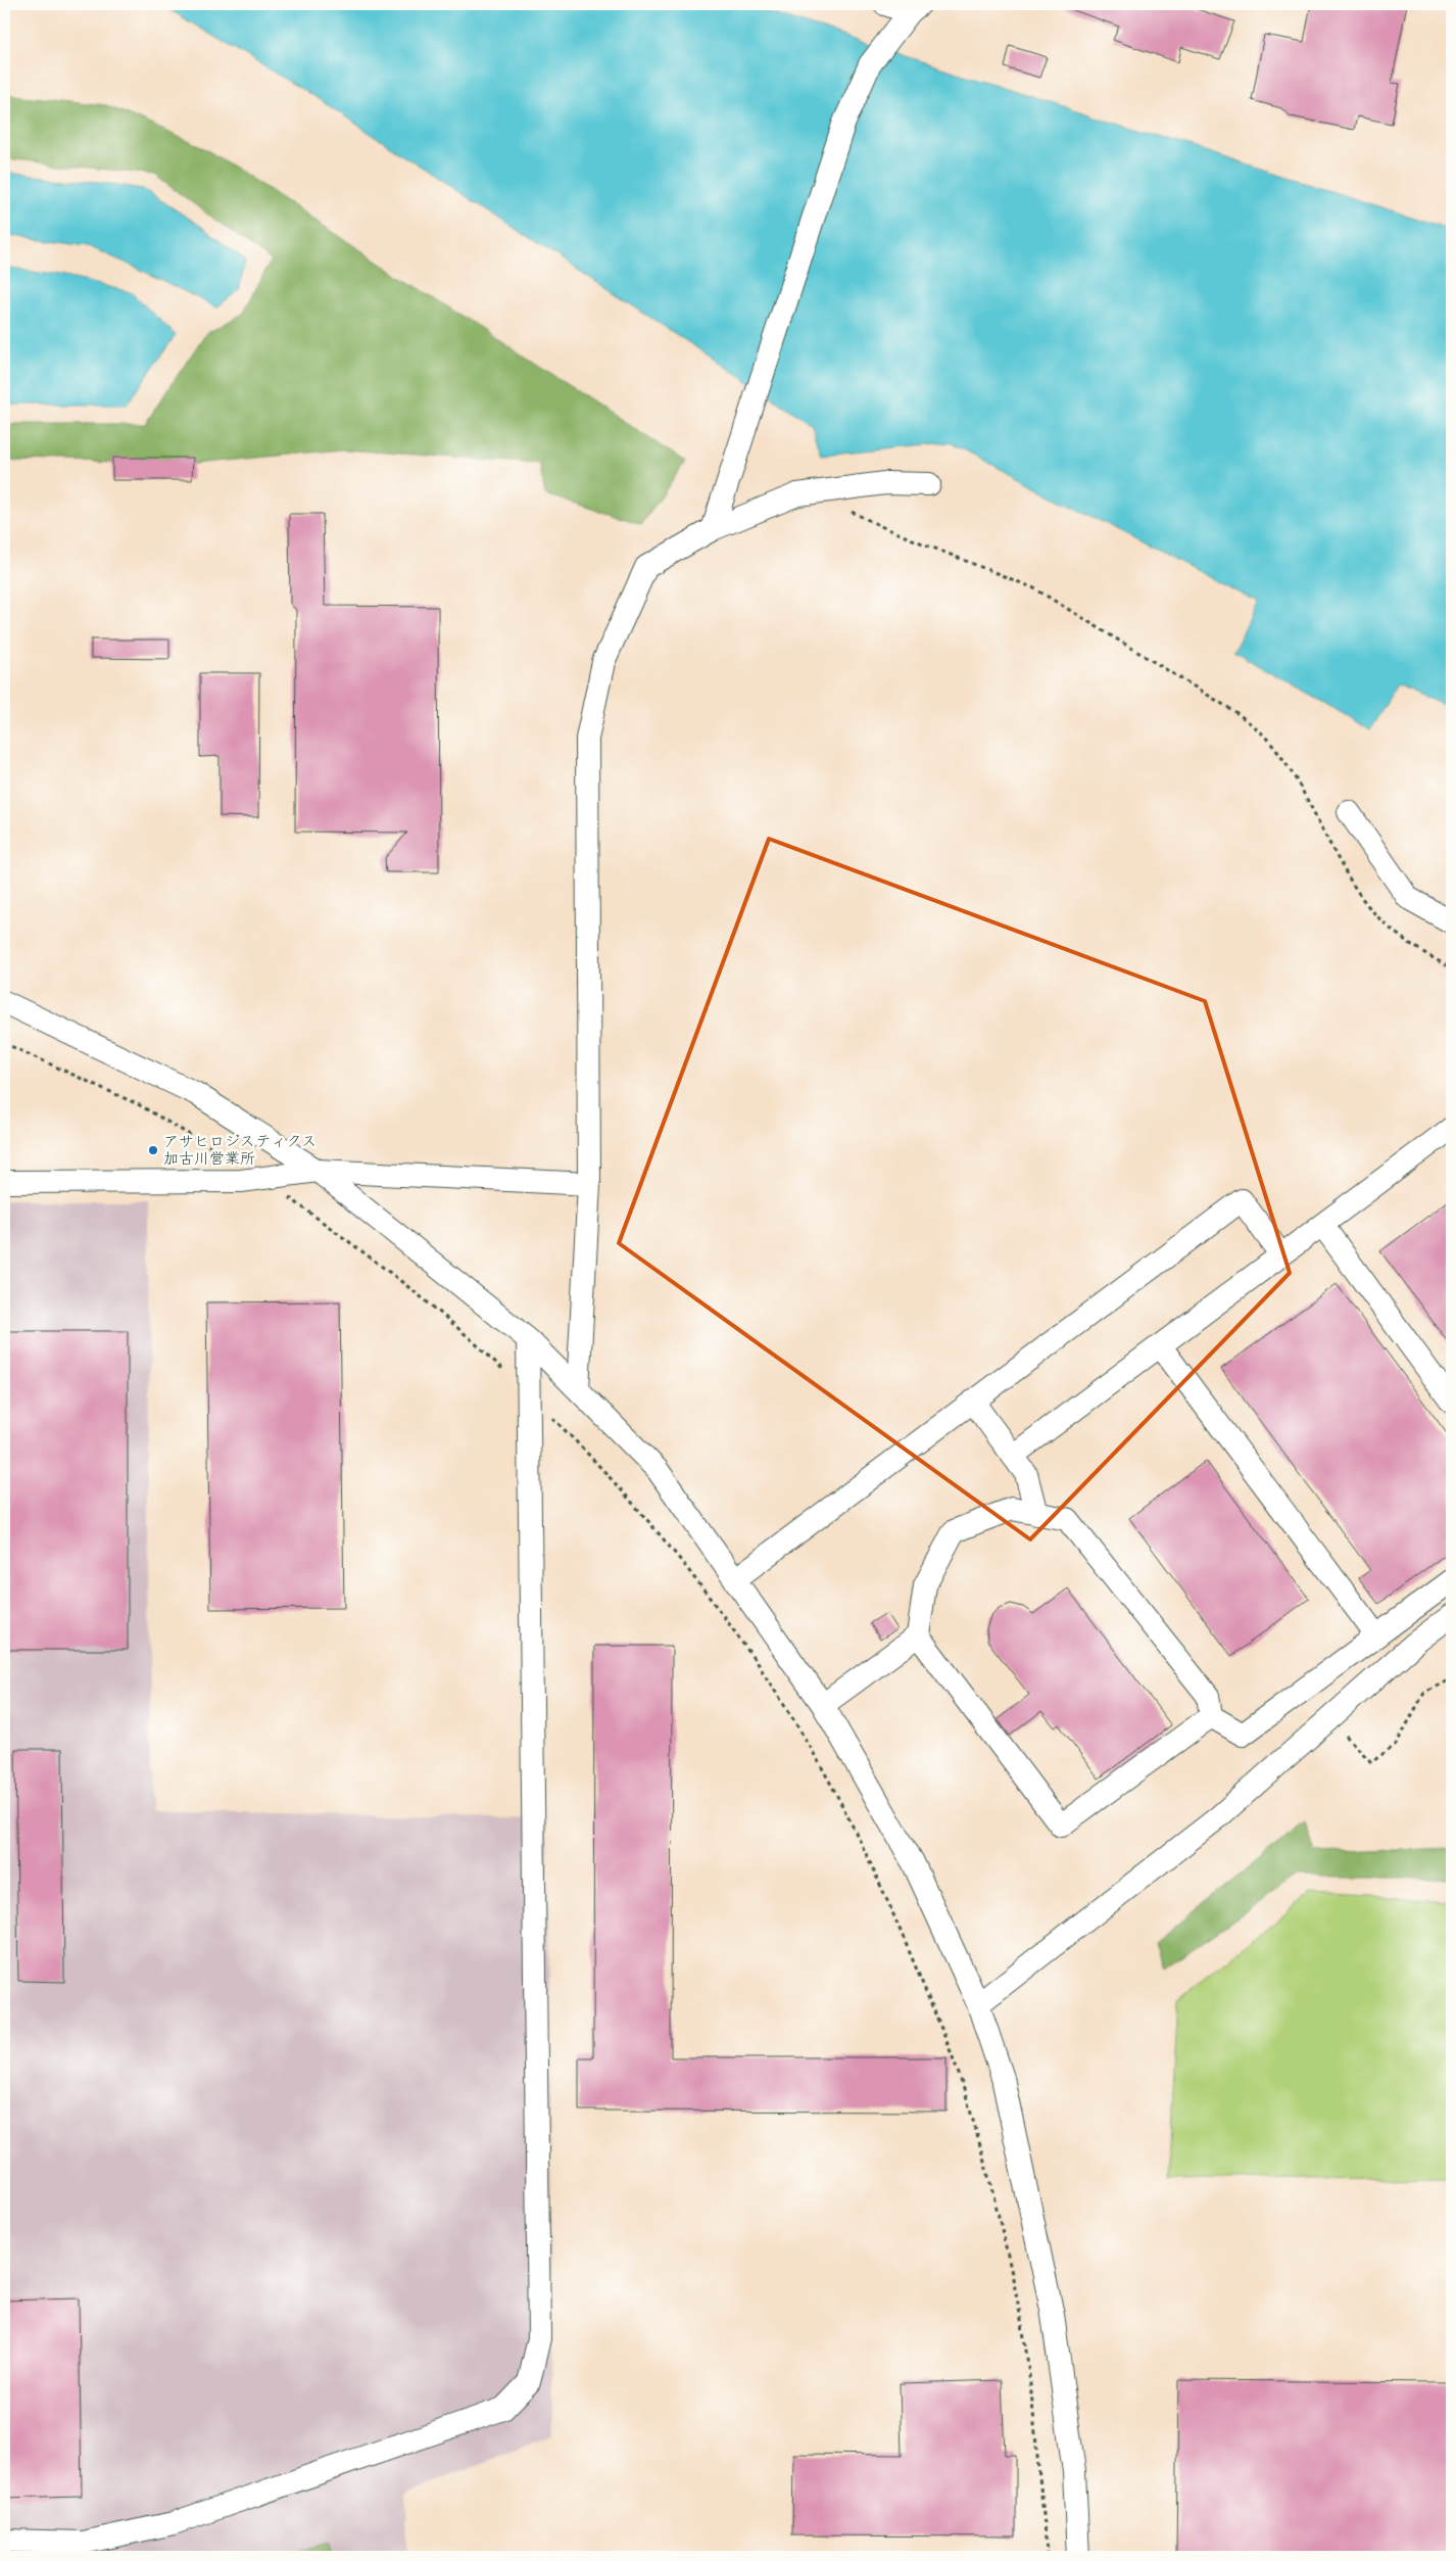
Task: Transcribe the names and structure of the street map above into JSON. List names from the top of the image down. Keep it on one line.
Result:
{"places":["アサヒロジスティクス 加古川営業所"]}
